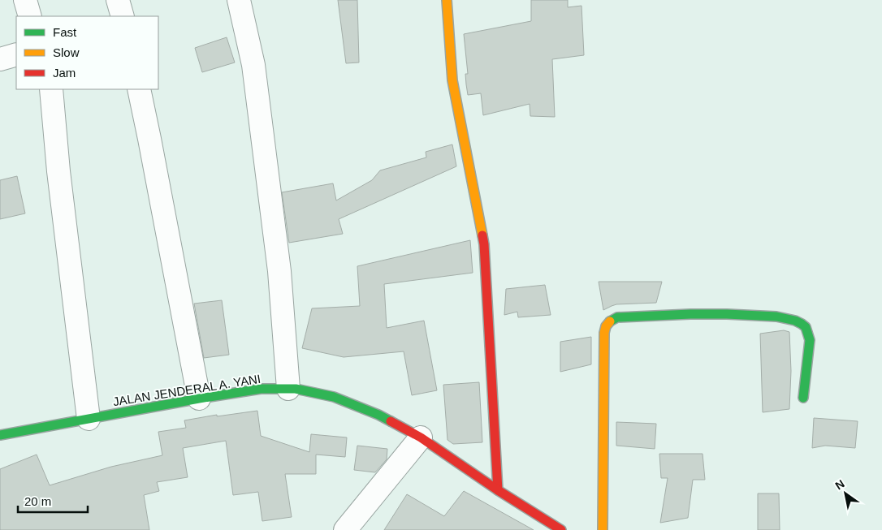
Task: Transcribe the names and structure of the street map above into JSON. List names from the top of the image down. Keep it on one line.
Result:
{"streets":{"street":["JALAN JENDERAL A. YANI"]},"legend":["Fast","Slow","Jam"],"scale_bar":"20 m","north":"top left"}
